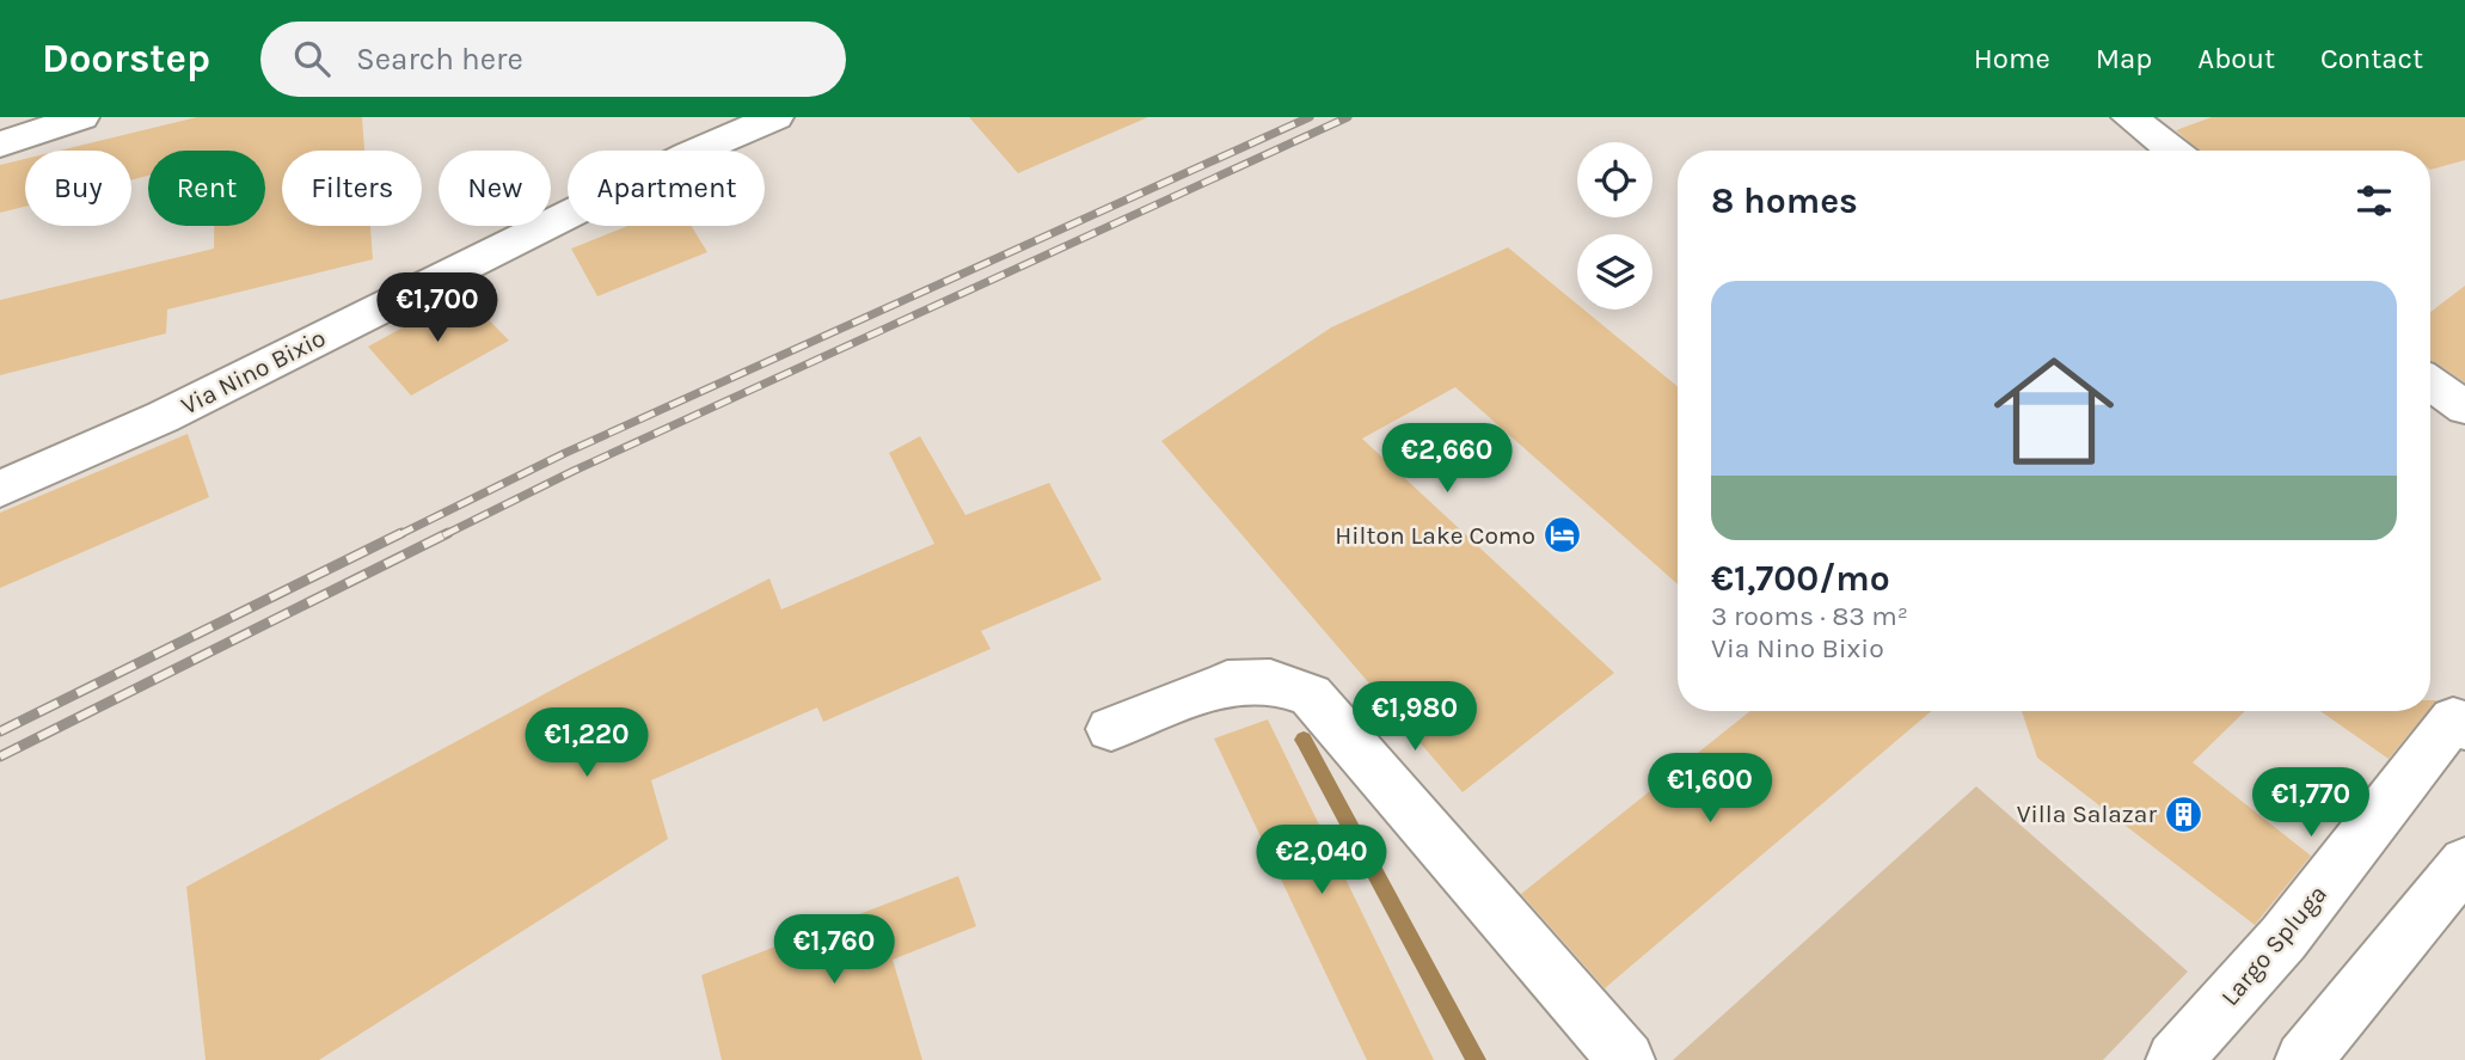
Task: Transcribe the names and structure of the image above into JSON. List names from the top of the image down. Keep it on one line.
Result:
{"streets":{"street":["Via Nino Bixio","Largo Spluga"]},"places":{"hotel":["Hilton Lake Como"],"building":["Villa Salazar"]},"page":{"header":"Doorstep","search":"Search here","nav":["Home","Map","About","Contact"],"chip":["Buy","Rent","Filters","New","Apartment"],"heading":"8 homes","list":[{"name":"€1,700/mo","note":"3 rooms · 83 m² · Via Nino Bixio"}],"price":["€1,700","€2,660","€1,980","€1,220","€1,600","€1,770","€2,040","€1,760"]}}
